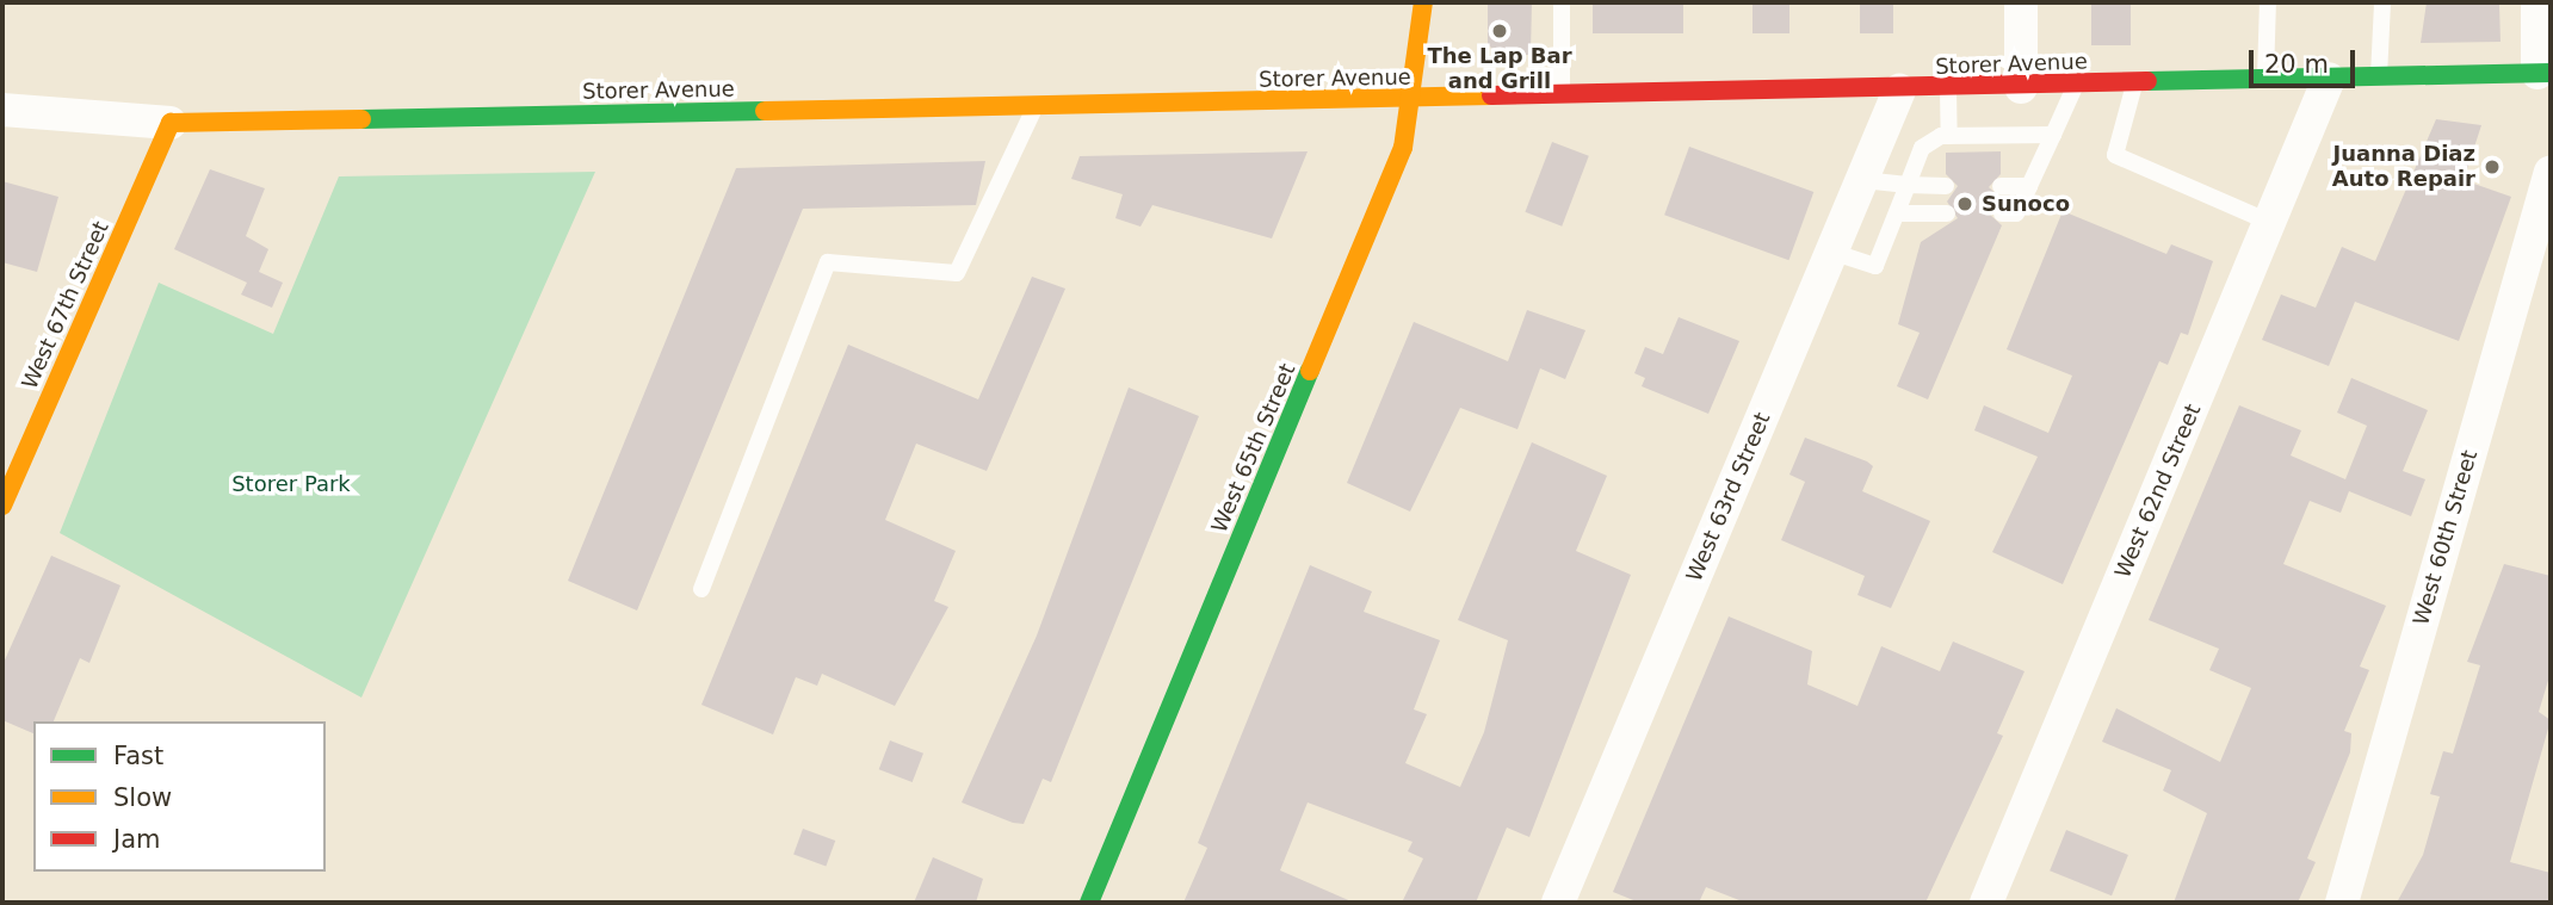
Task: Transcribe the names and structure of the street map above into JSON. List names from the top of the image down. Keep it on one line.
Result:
{"streets":{"street":["Storer Avenue","West 67th Street","West 65th Street","West 62nd Street","West 63rd Street","West 60th Street"]},"crossings":[["Storer Avenue","West 67th Street"],["Storer Avenue","West 65th Street"],["Storer Avenue","West 62nd Street"],["Storer Avenue","West 63rd Street"]],"parks":["Storer Park"],"places":["The Lap Bar and Grill","Juanna Diaz Auto Repair","Sunoco"],"legend":["Fast","Slow","Jam"],"scale_bar":"20 m"}
